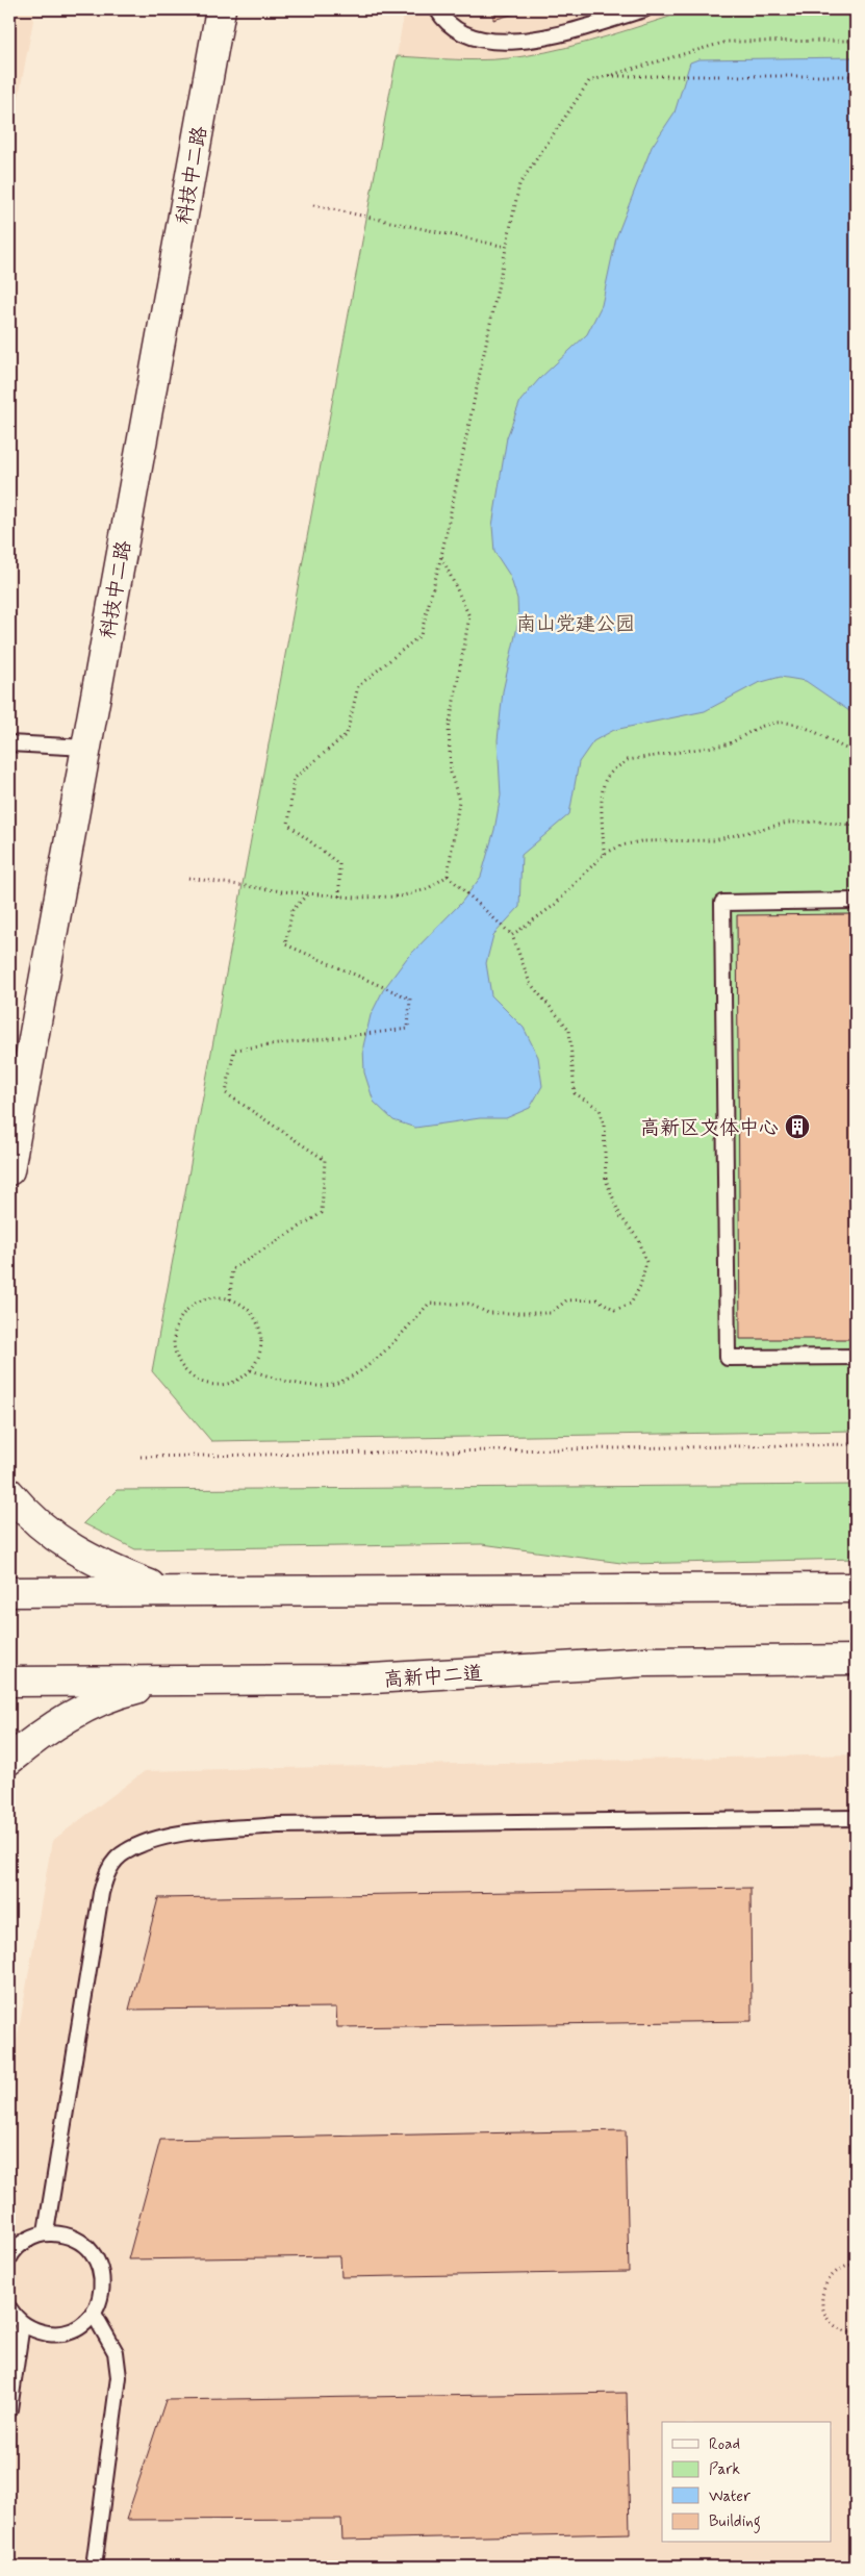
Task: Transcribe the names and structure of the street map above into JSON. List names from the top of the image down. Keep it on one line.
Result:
{"streets":{"main road":["科技中二路","高新中二道"]},"parks":["南山党建公园"],"places":{"building":["高新区文体中心"]},"legend":["Road","Park","Water","Building"]}
